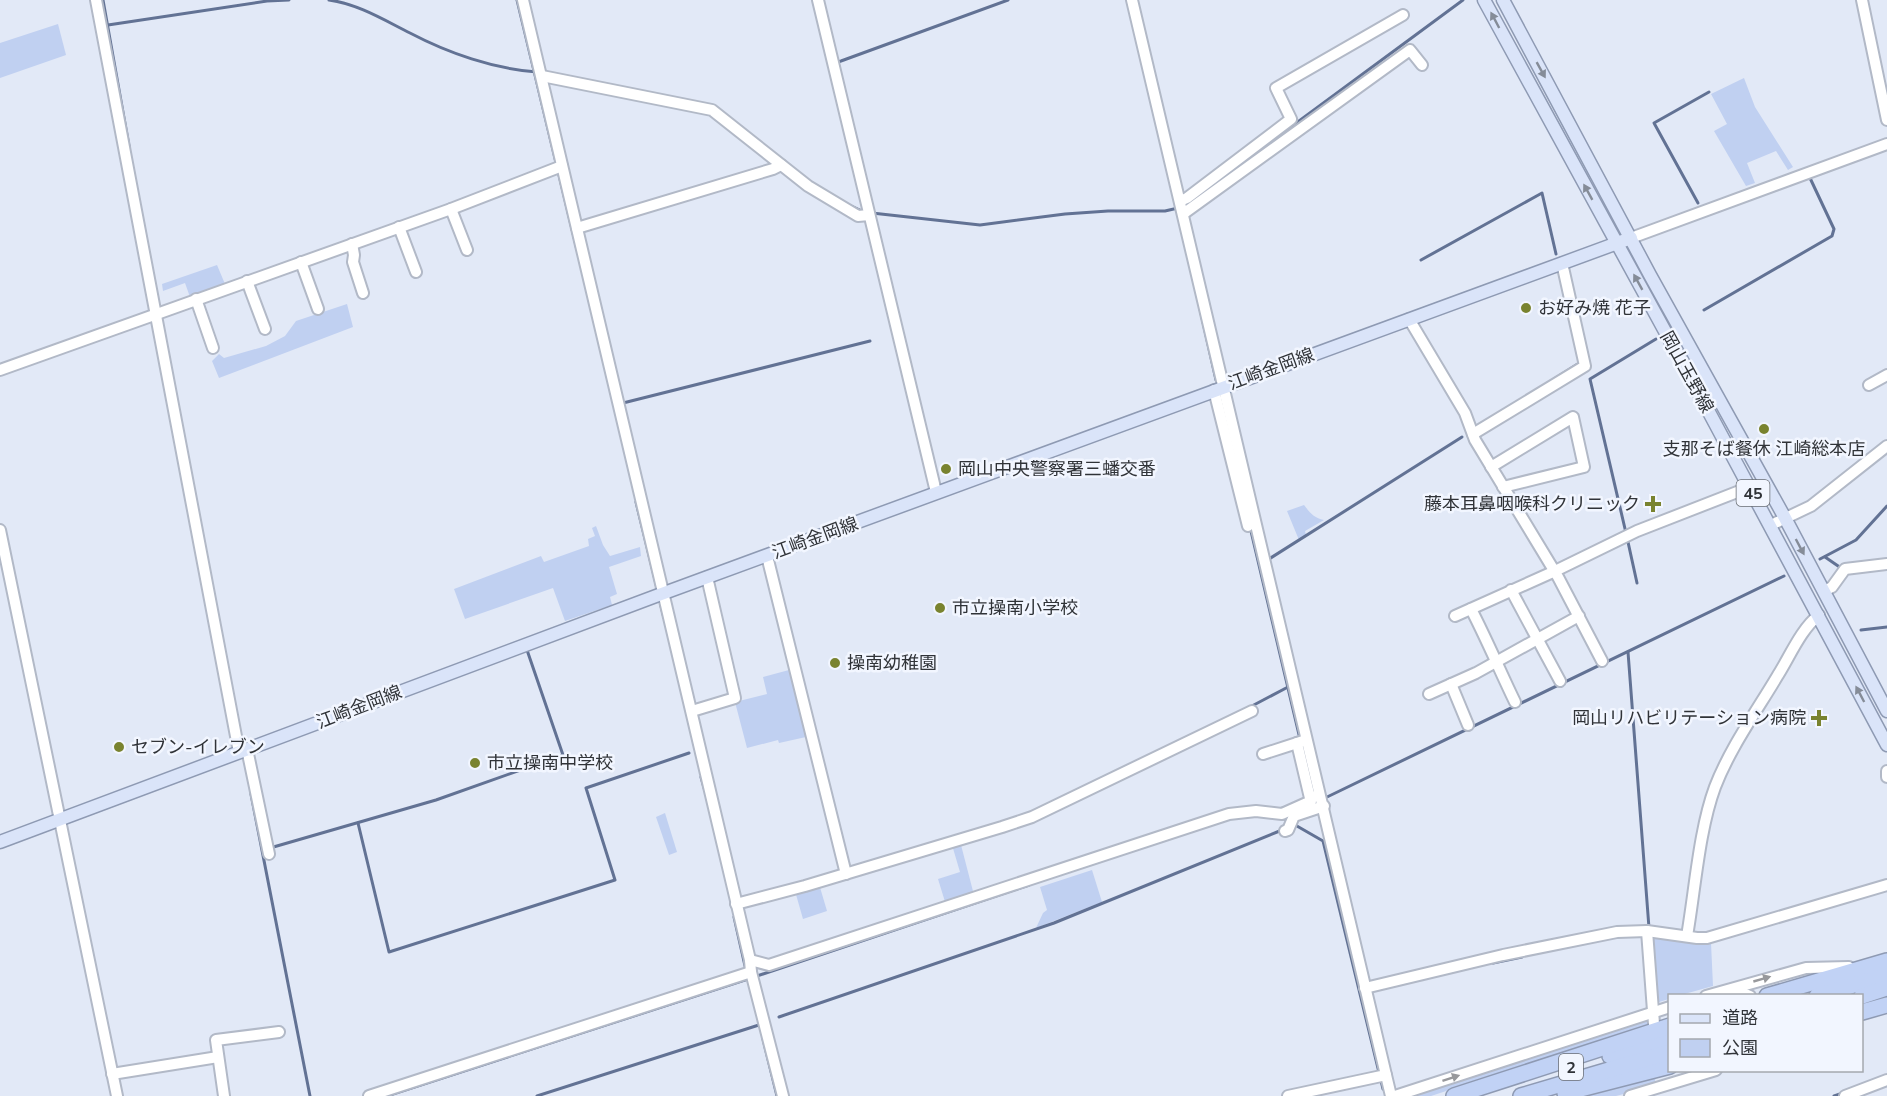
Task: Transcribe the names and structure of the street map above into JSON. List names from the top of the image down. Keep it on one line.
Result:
{"streets":{"highway":["2"],"main road":["江崎金岡線","岡山玉野線","45"]},"crossings":[["江崎金岡線","岡山玉野線"]],"places":{"other":["お好み焼 花子","支那そば餐休 江崎総本店","岡山中央警察署三蟠交番","市立操南小学校","操南幼稚園","セブン-イレブン","市立操南中学校"],"health":["藤本耳鼻咽喉科クリニック","岡山リハビリテーション病院"]},"legend":["道路","公園"]}
